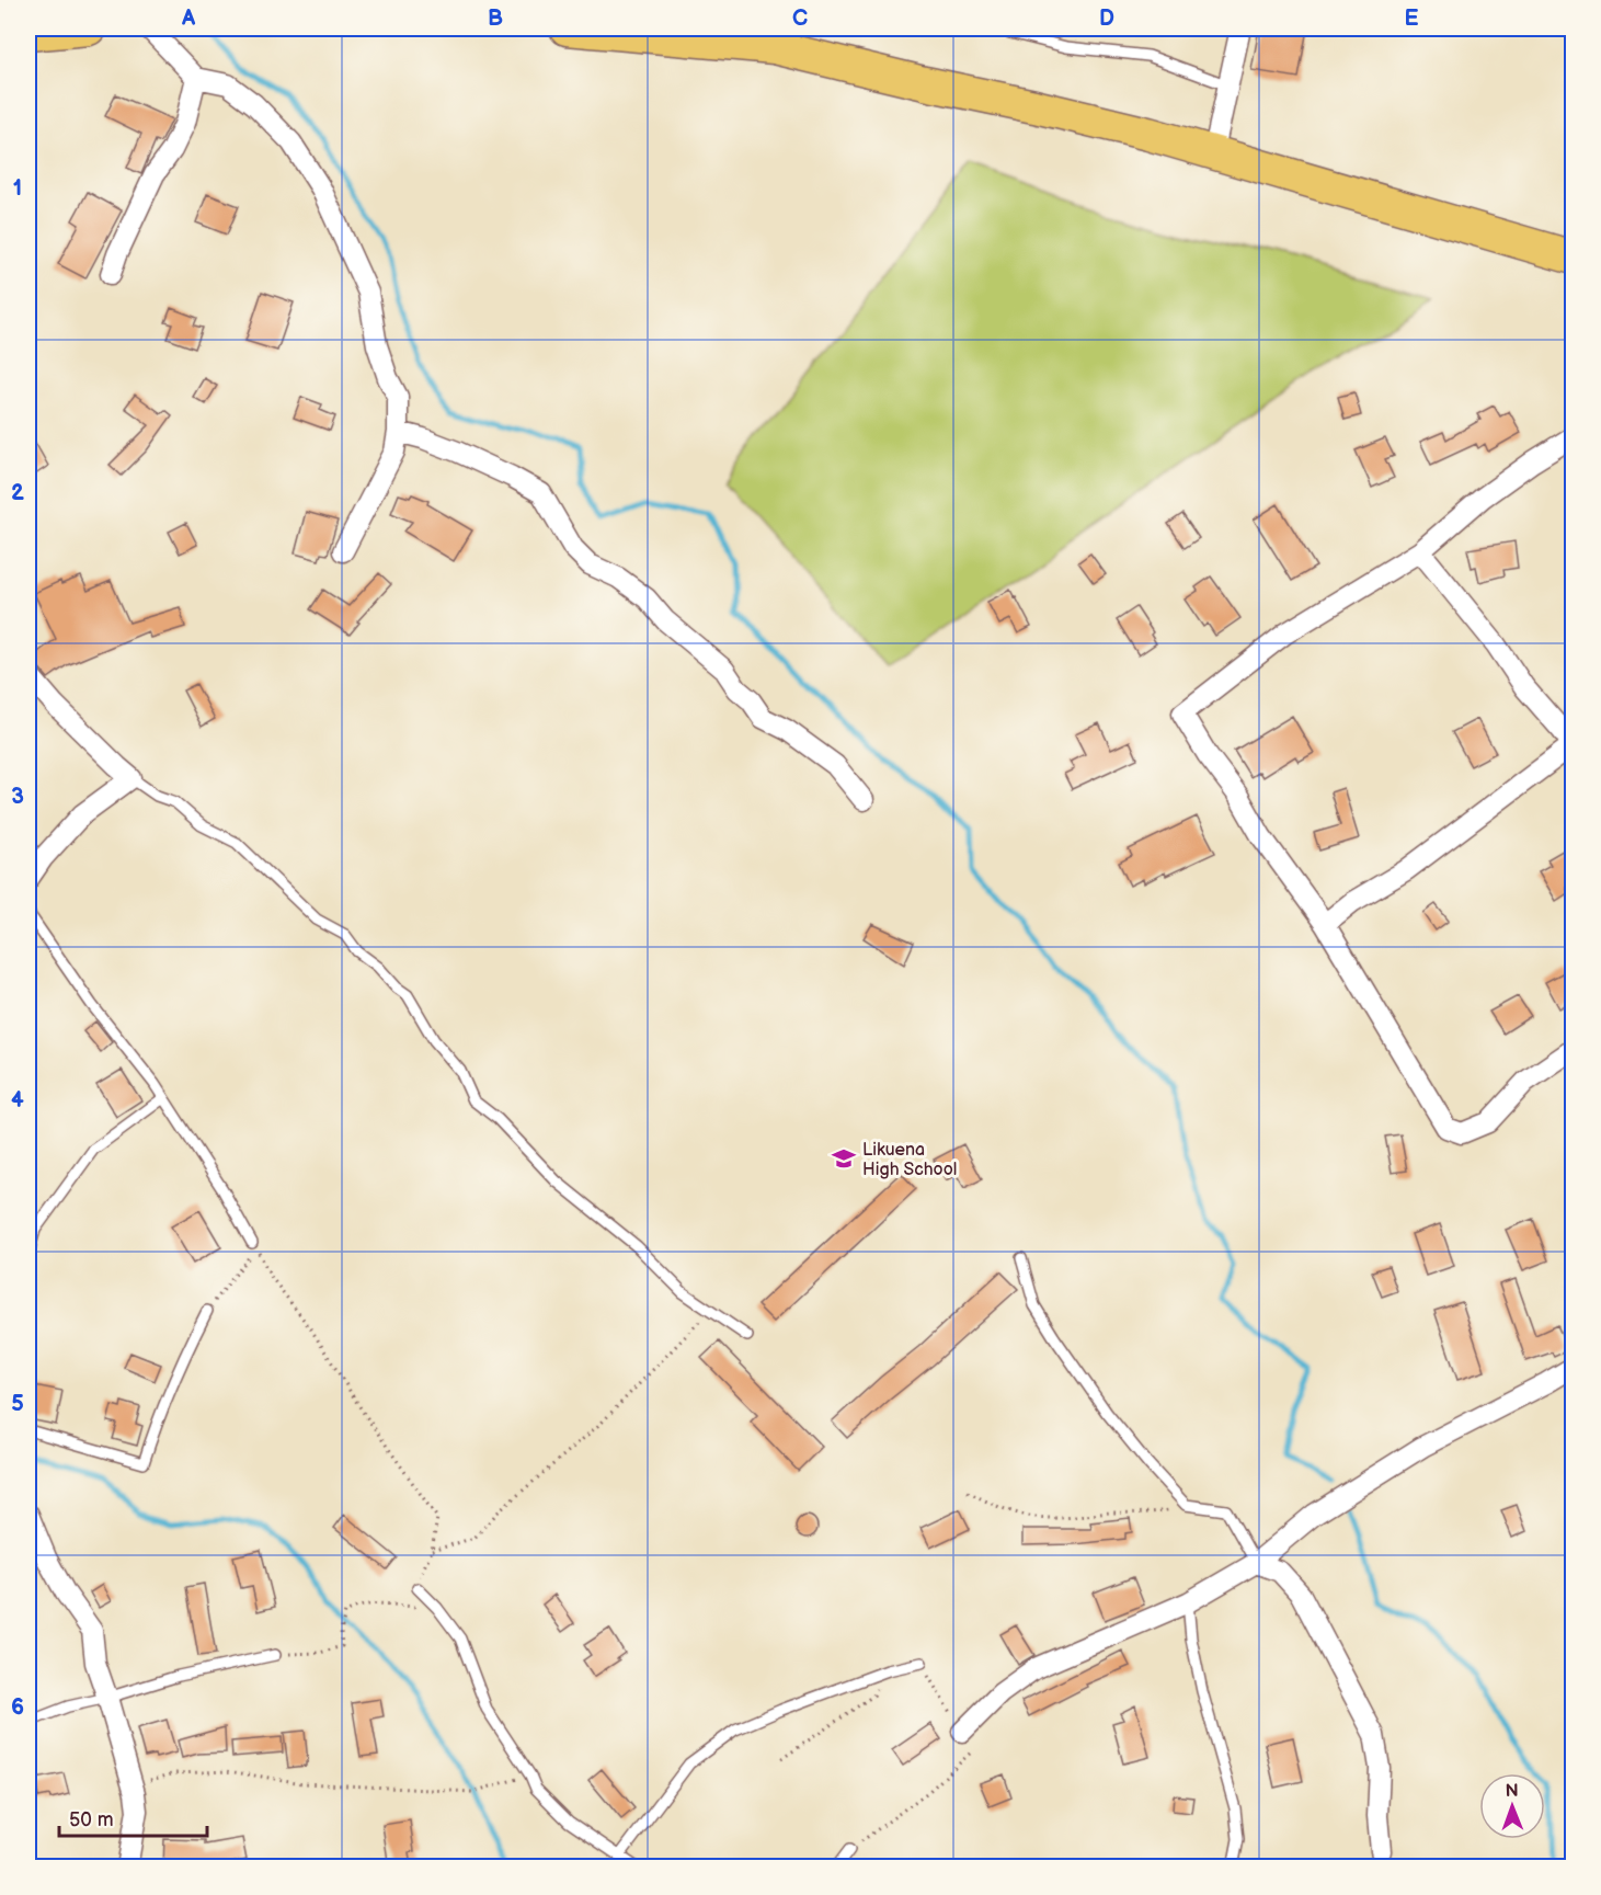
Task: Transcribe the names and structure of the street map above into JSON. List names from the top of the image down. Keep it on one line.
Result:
{"places":{"school or university":["Likuena High School"]},"scale_bar":"50 m","north":"top","grid":{"columns":["A","B","C","D","E"],"rows":["1","2","3","4","5","6"]}}
